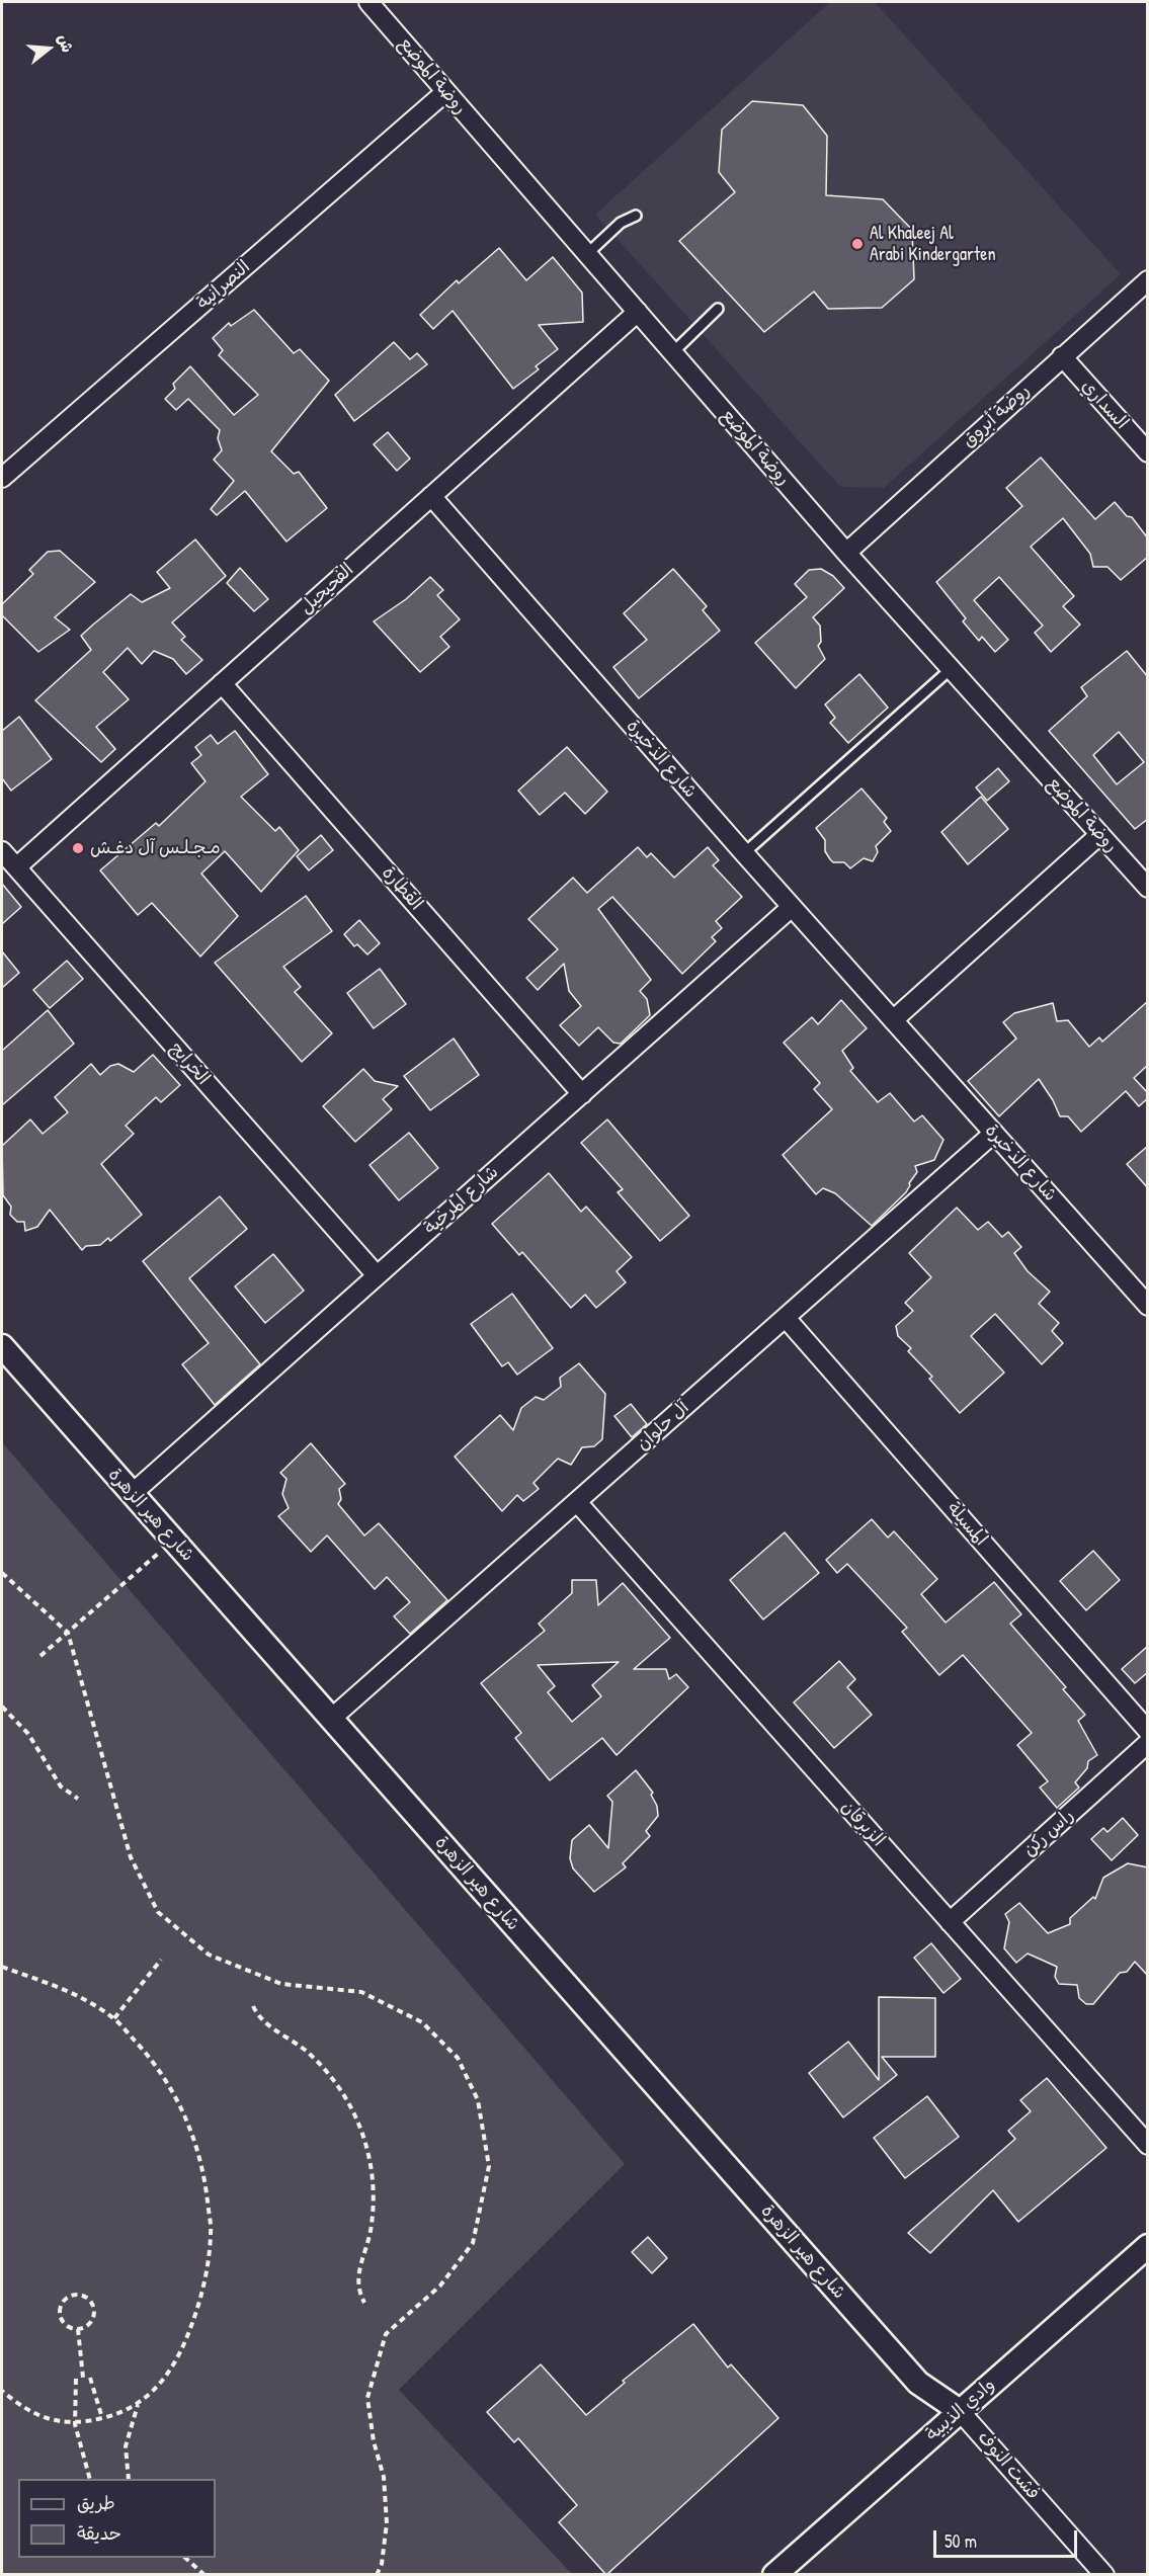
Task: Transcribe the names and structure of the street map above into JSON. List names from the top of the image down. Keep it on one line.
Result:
{"streets":{"street":["روضة الموضع","النصرانية","السداري","روضة أبروق","الفحيحيل","شارع الذخيرة","القطارة","الخرايج","شارع المرخية","آل حلوان","شارع هير الزهرة","المسيلة","الزبرقان","راس ركن","وادي الذيبية","فشت النوف"]},"crossings":[["روضة الموضع","النصرانية"],["روضة الموضع","روضة أبروق"],["روضة الموضع","الفحيحيل"],["السداري","روضة أبروق"],["الفحيحيل","شارع الذخيرة"],["الفحيحيل","القطارة"],["الفحيحيل","الخرايج"],["شارع الذخيرة","شارع المرخية"],["شارع الذخيرة","آل حلوان"],["القطارة","شارع المرخية"],["الخرايج","شارع المرخية"],["شارع المرخية","شارع هير الزهرة"],["آل حلوان","شارع هير الزهرة"],["آل حلوان","المسيلة"],["آل حلوان","الزبرقان"],["شارع هير الزهرة","وادي الذيبية"],["شارع هير الزهرة","فشت النوف"],["الزبرقان","راس ركن"],["وادي الذيبية","فشت النوف"]],"places":["Al Khaleej Al Arabi Kindergarten","مـجـلـس آل دغـش"],"legend":["طريق","حديقة"],"scale_bar":"50 m","north":"right"}
